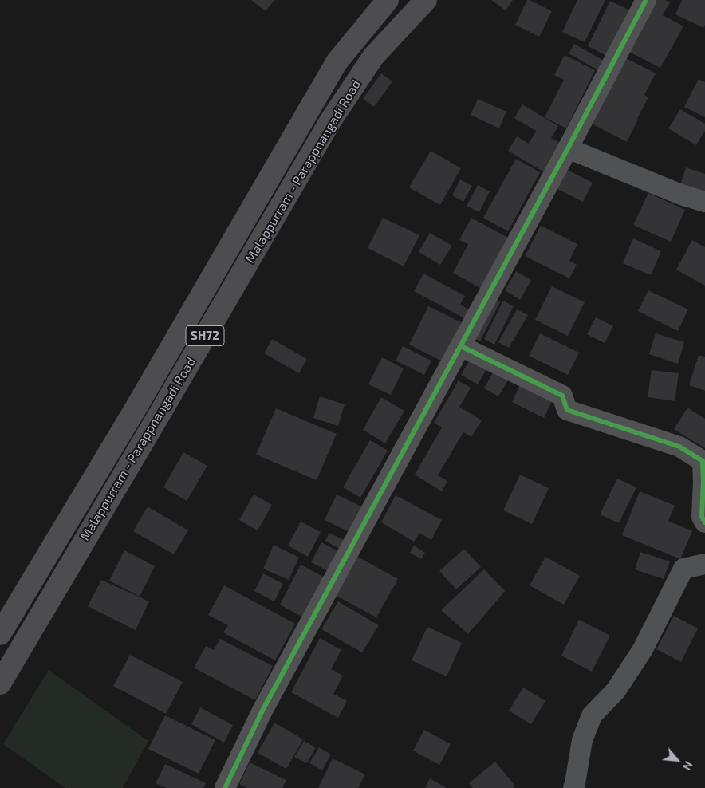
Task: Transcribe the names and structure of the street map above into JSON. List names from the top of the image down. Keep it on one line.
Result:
{"streets":{"main road":["Malappurram - Parappnangadi Road","SH72"]},"north":"bottom right"}
